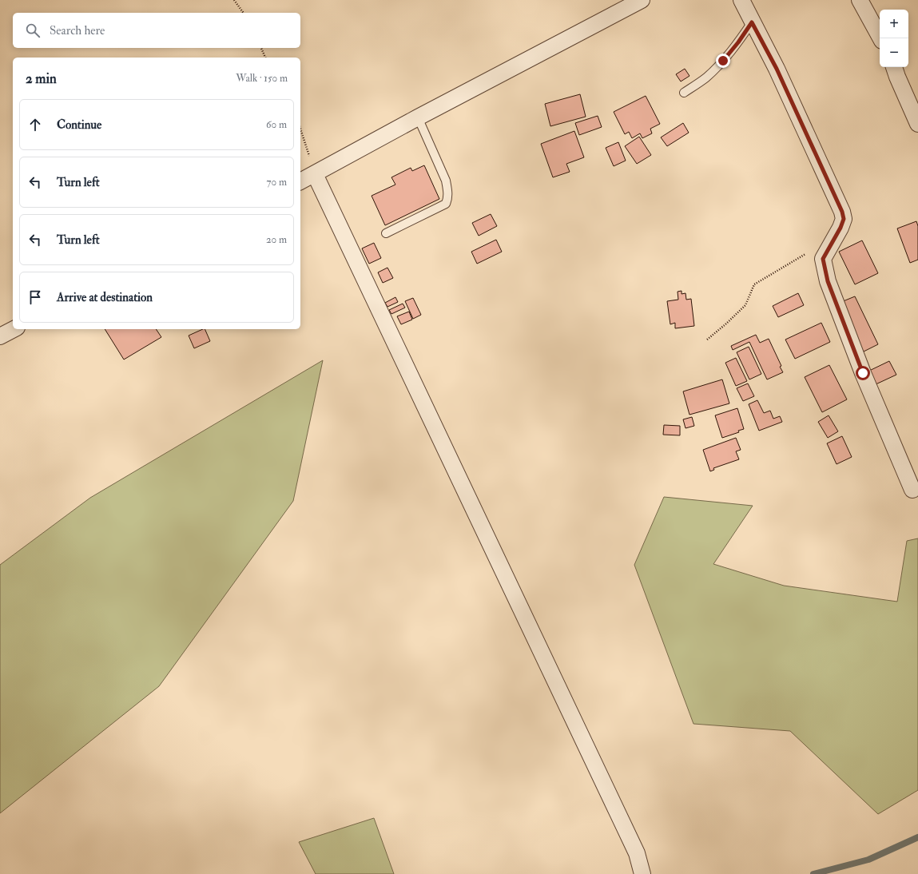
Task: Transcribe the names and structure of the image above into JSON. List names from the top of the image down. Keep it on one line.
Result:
{"page":{"map_buttons":["+","−"],"search":"Search here","heading":["2 min","Walk · 150 m"],"list":[["Continue","60 m"],["Turn left","70 m"],["Turn left","20 m"],"Arrive at destination"]}}
